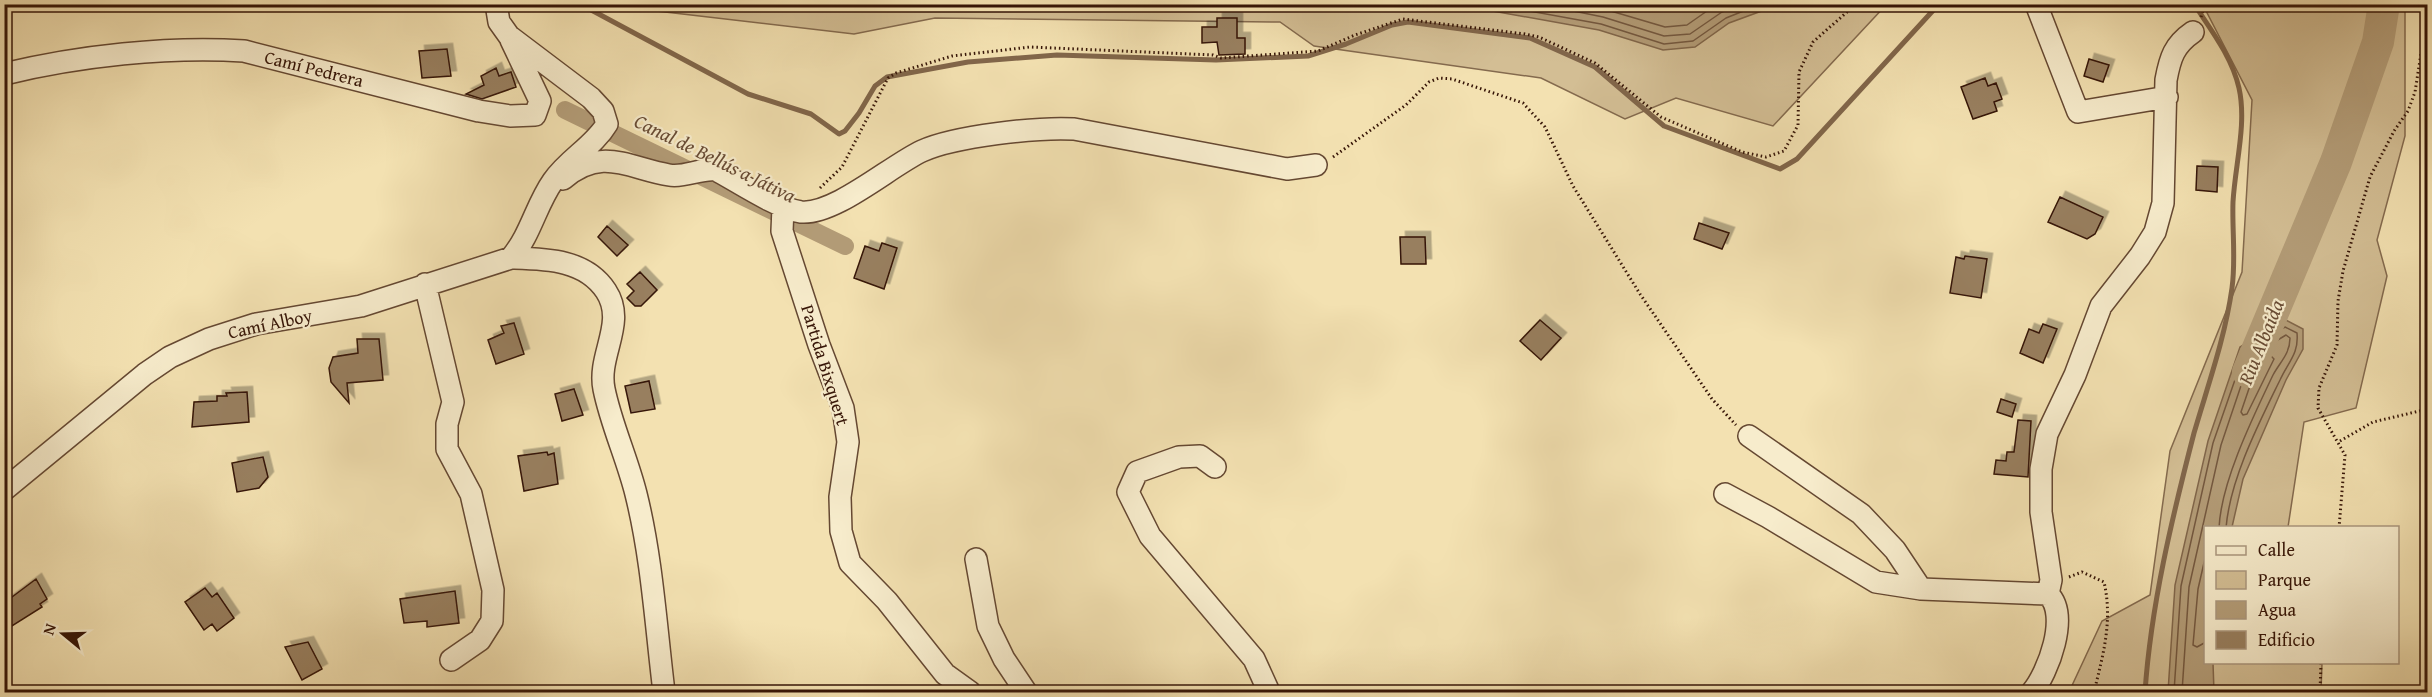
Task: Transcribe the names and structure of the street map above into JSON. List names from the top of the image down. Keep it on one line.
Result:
{"streets":{"street":["Camí Pedrera","Camí Alboy","Partida Bixquert"]},"water":["Canal de Bellús a Játiva","Riu Albaida"],"legend":["Calle","Parque","Agua","Edificio"],"north":"left"}
